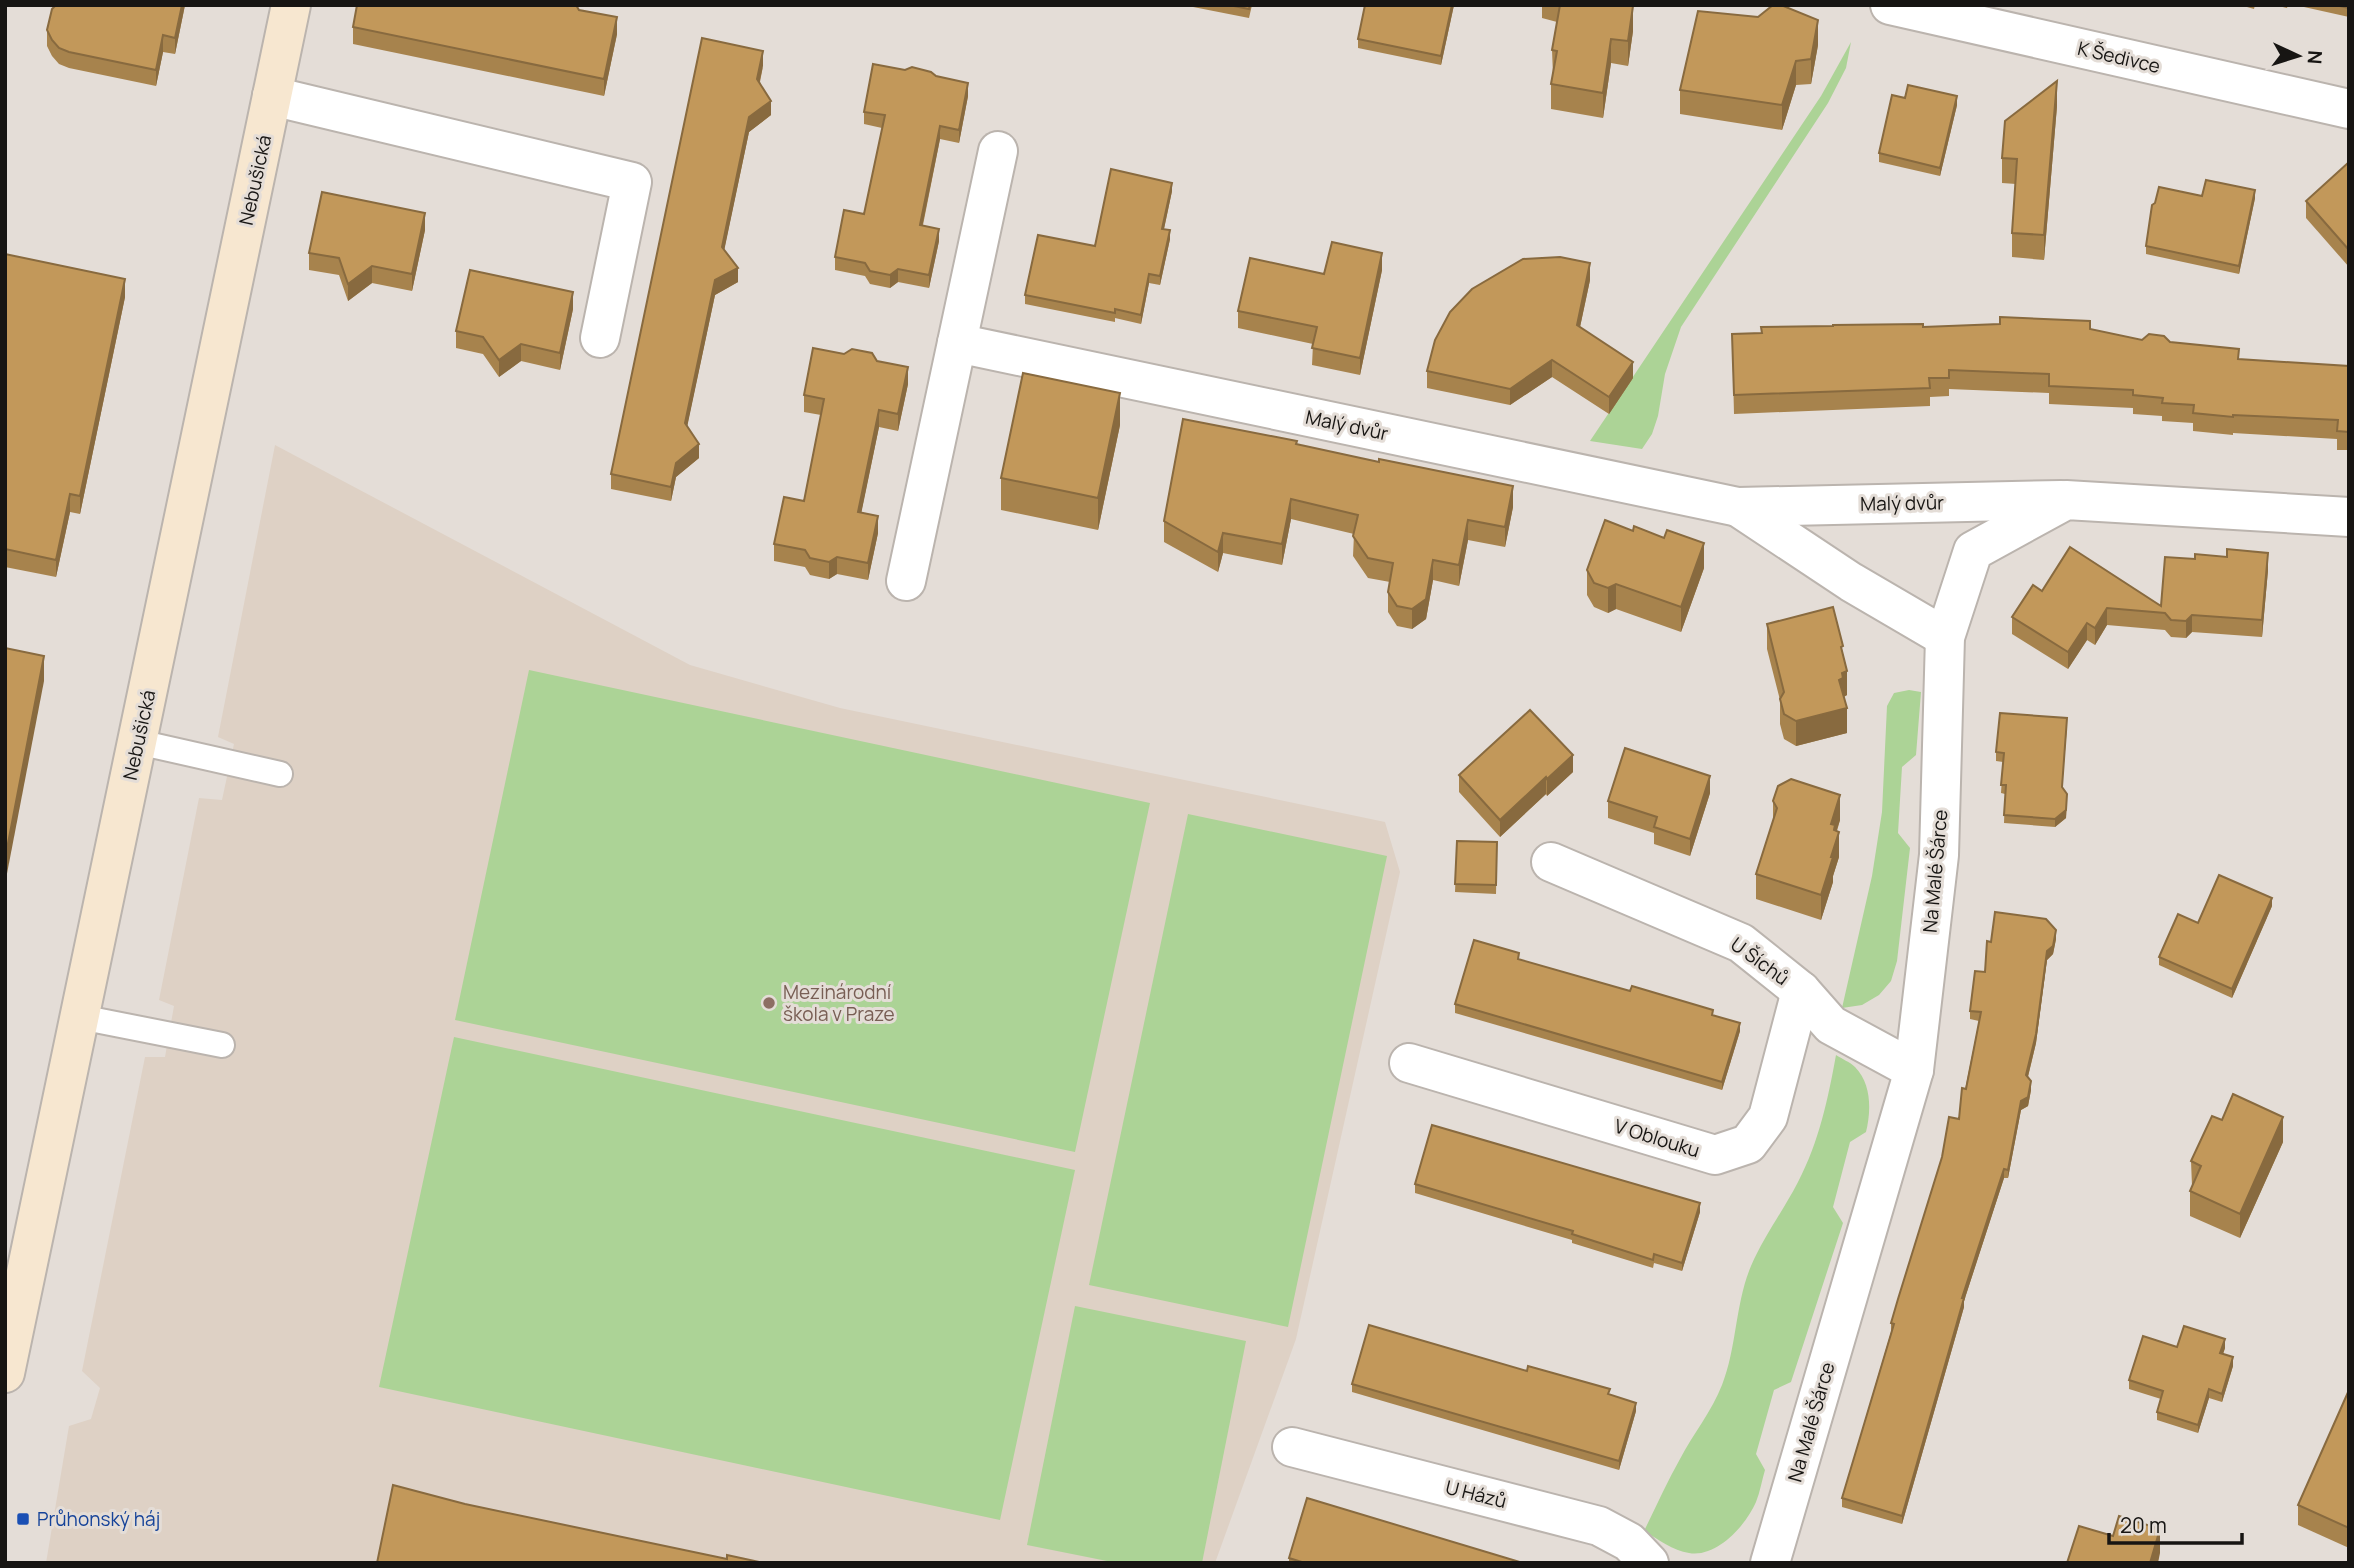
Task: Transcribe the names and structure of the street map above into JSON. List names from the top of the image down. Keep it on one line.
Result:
{"streets":{"street":["K Šedivce","Nebušická","Malý dvůr","Na Malé Šárce","U Šíchů","V Oblouku","U Házů"]},"crossings":[["Malý dvůr","Na Malé Šárce"],["Na Malé Šárce","U Šíchů"],["U Šíchů","V Oblouku"]],"places":{"other":["Mezinárodní škola v Praze"],"transit":["Průhonský háj"]},"scale_bar":"20 m","north":"right"}
